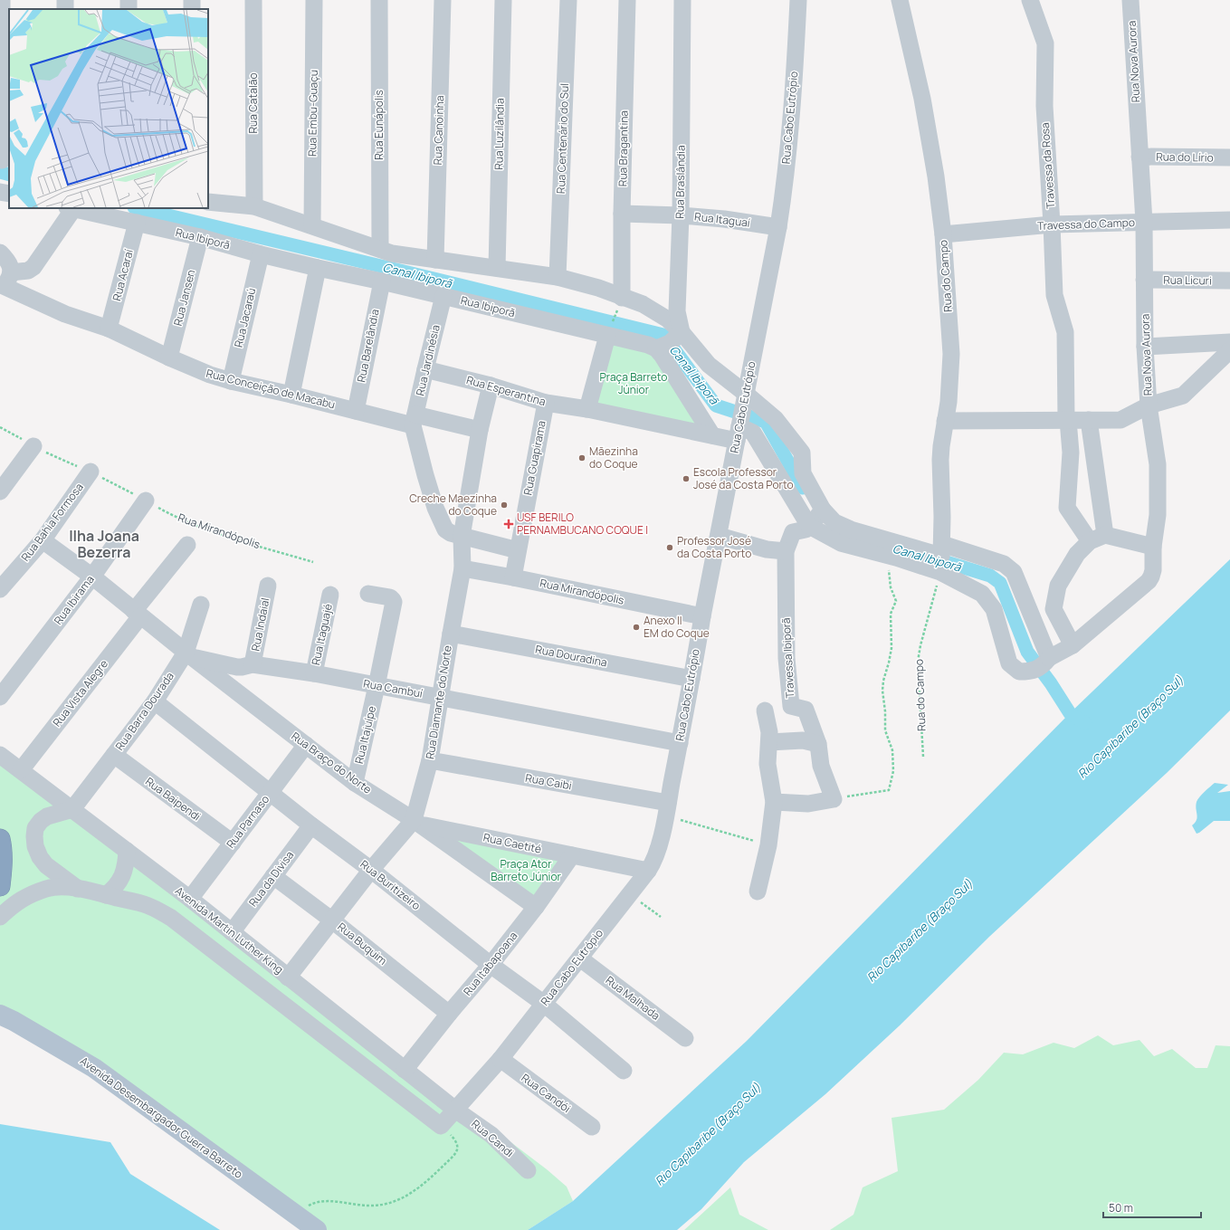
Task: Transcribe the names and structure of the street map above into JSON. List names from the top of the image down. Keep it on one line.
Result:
{"streets":{"main road":["Avenida Desembargador Guerra Barreto"],"street":["Rua Nova Aurora","Rua Catalão","Rua Embu-Guaçu","Rua Cabo Eutrópio","Rua Eunápolis","Rua Canoinha","Rua Luzilândia","Rua Centenário do Sul","Rua Bragantina","Rua do Lírio","Travessa da Rosa","Rua Braslândia","Rua Itaguaí","Travessa do Campo","Rua Ibiporã","Rua Acaraí","Rua do Campo","Rua Licuri","Rua Jansen","Rua Jacaraú","Rua Barelândia","Rua Jardinésia","Rua Conceição de Macabu","Rua Esperantina","Rua Guapirama","Rua Bahia Formosa","Rua Mirandópolis","Rua Ibirama","Rua Indaial","Rua Itaguajé","Rua Douradina","Travessa Ibiporã","Rua Cambuí","Rua Vista Alegre","Rua Diamante do Norte","Rua Barra Dourada","Rua Itajuípe","Rua Braço do Norte","Rua Caibi","Rua Baipendi","Rua Parnaso","Rua Caetité","Rua da Divisa","Rua Buritizeiro","Avenida Martin Luther King","Rua Buquim","Rua Itabapoana","Rua Malhada","Rua Candói","Rua Candi"]},"crossings":[["Rua Nova Aurora","Rua do Lírio"],["Rua Nova Aurora","Travessa do Campo"],["Rua Nova Aurora","Rua Licuri"],["Rua Cabo Eutrópio","Rua Itaguaí"],["Rua Cabo Eutrópio","Rua Mirandópolis"],["Rua Cabo Eutrópio","Rua Douradina"],["Rua Cabo Eutrópio","Rua Cambuí"],["Rua Cabo Eutrópio","Rua Caibi"],["Rua Cabo Eutrópio","Rua Caetité"],["Rua Cabo Eutrópio","Rua Buritizeiro"],["Rua Cabo Eutrópio","Avenida Martin Luther King"],["Rua Cabo Eutrópio","Rua Malhada"],["Rua Cabo Eutrópio","Rua Candói"],["Rua Cabo Eutrópio","Rua Candi"],["Rua Bragantina","Rua Itaguaí"],["Travessa da Rosa","Travessa do Campo"],["Rua Braslândia","Rua Itaguaí"],["Travessa do Campo","Rua do Campo"],["Rua Ibiporã","Rua Acaraí"],["Rua Ibiporã","Rua Jansen"],["Rua Ibiporã","Rua Jacaraú"],["Rua Ibiporã","Rua Barelândia"],["Rua Ibiporã","Rua Jardinésia"],["Rua Acaraí","Rua Conceição de Macabu"],["Rua Jansen","Rua Conceição de Macabu"],["Rua Jacaraú","Rua Conceição de Macabu"],["Rua Barelândia","Rua Conceição de Macabu"],["Rua Jardinésia","Rua Conceição de Macabu"],["Rua Jardinésia","Rua Esperantina"],["Rua Conceição de Macabu","Rua Diamante do Norte"],["Rua Esperantina","Rua Guapirama"],["Rua Esperantina","Rua Diamante do Norte"],["Rua Guapirama","Rua Mirandópolis"],["Rua Bahia Formosa","Rua Mirandópolis"],["Rua Bahia Formosa","Rua Braço do Norte"],["Rua Mirandópolis","Rua Ibirama"],["Rua Mirandópolis","Rua Diamante do Norte"],["Rua Ibirama","Rua Braço do Norte"],["Rua Indaial","Rua Cambuí"],["Rua Itaguajé","Rua Cambuí"],["Rua Douradina","Rua Diamante do Norte"],["Rua Cambuí","Rua Diamante do Norte"],["Rua Cambuí","Rua Barra Dourada"],["Rua Cambuí","Rua Itajuípe"],["Rua Cambuí","Rua Braço do Norte"],["Rua Vista Alegre","Rua Braço do Norte"],["Rua Vista Alegre","Avenida Martin Luther King"],["Rua Diamante do Norte","Rua Braço do Norte"],["Rua Diamante do Norte","Rua Caibi"],["Rua Diamante do Norte","Rua Caetité"],["Rua Diamante do Norte","Rua Buritizeiro"],["Rua Diamante do Norte","Avenida Martin Luther King"],["Rua Diamante do Norte","Rua Buquim"],["Rua Barra Dourada","Rua Braço do Norte"],["Rua Barra Dourada","Rua Baipendi"],["Rua Barra Dourada","Rua Buritizeiro"],["Rua Barra Dourada","Avenida Martin Luther King"],["Rua Itajuípe","Rua Braço do Norte"],["Rua Braço do Norte","Rua Parnaso"],["Rua Braço do Norte","Rua Caetité"],["Rua Braço do Norte","Rua Itabapoana"],["Rua Baipendi","Rua Parnaso"],["Rua Parnaso","Rua Buritizeiro"],["Rua Parnaso","Avenida Martin Luther King"],["Rua Caetité","Rua Itabapoana"],["Rua da Divisa","Rua Buritizeiro"],["Rua da Divisa","Avenida Martin Luther King"],["Rua da Divisa","Rua Buquim"],["Rua Buritizeiro","Rua Itabapoana"],["Avenida Martin Luther King","Rua Itabapoana"],["Avenida Martin Luther King","Rua Candi"],["Rua Buquim","Rua Itabapoana"]],"districts":["Ilha Joana Bezerra"],"water":["Canal Ibiporã","Rio Capibaribe (Braço Sul)"],"parks":["Praça Barreto Júnior","Praça Ator Barreto Júnior"],"places":{"other":["Mãezinha do Coque","Escola Professor José da Costa Porto","Creche Maezinha do Coque","Professor José da Costa Porto","Anexo II EM do Coque"],"health":["USF BERILO PERNAMBUCANO COQUE I"]},"scale_bar":"50 m"}
